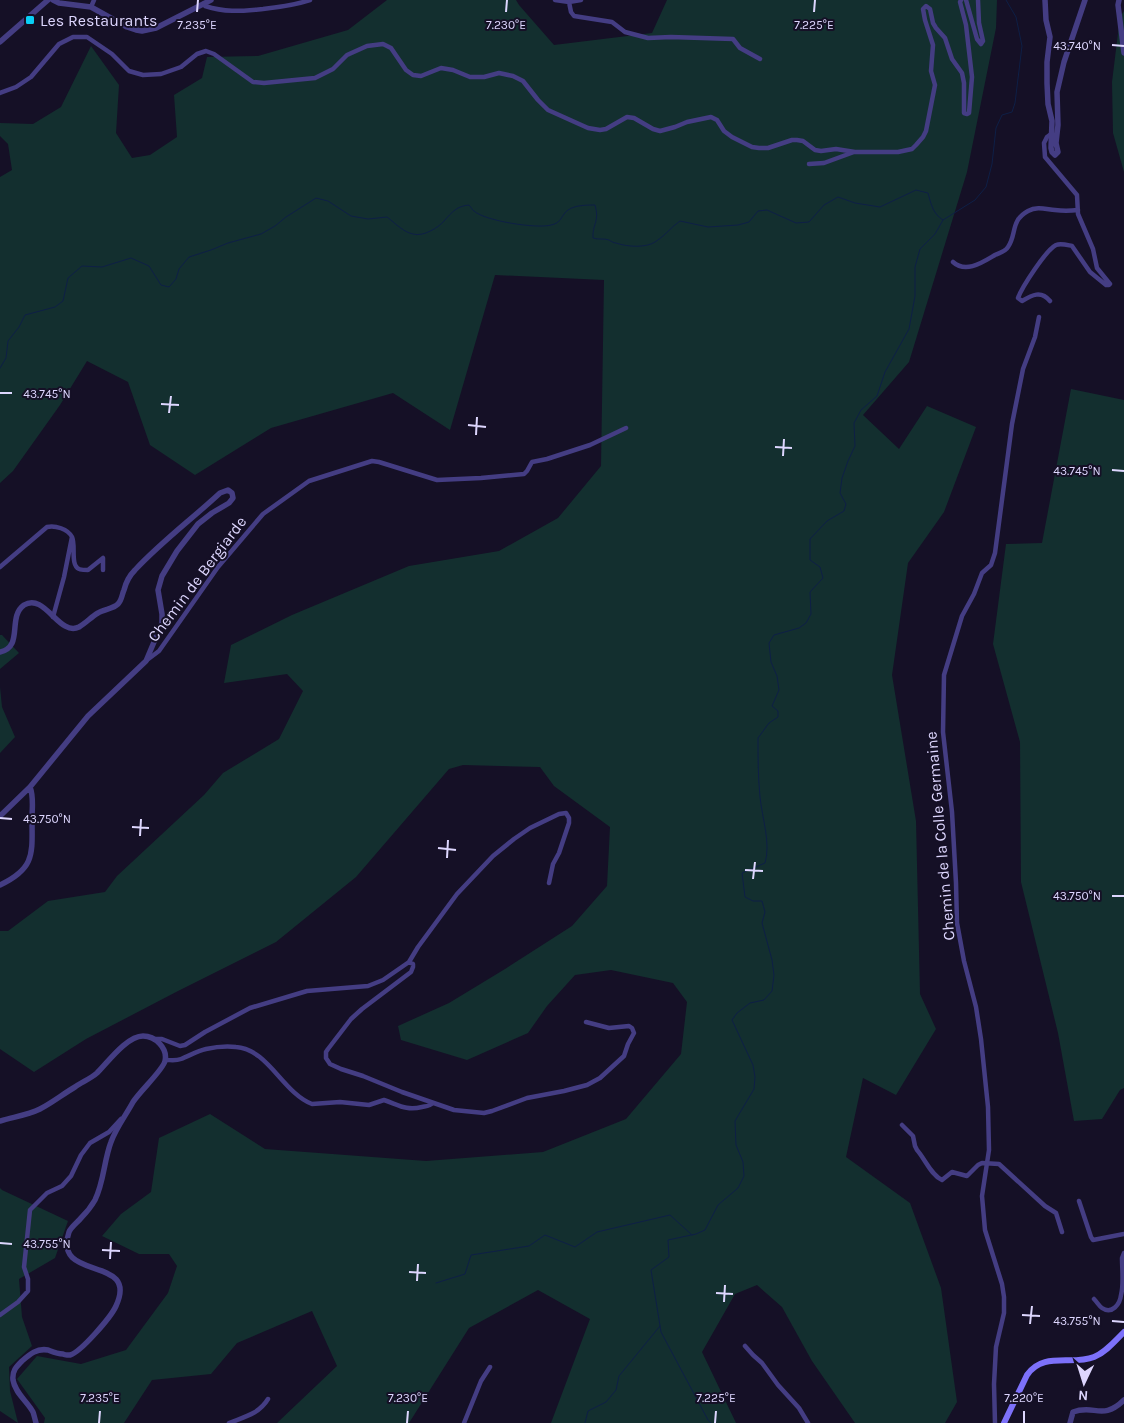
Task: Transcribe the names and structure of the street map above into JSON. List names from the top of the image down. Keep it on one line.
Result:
{"streets":{"street":["Chemin de Bergiarde","Chemin de la Colle Germaine"]},"places":{"transit":["Les Restaurants"]},"north":"bottom","coordinates":["7.235°E","7.230°E","7.225°E","43.740°N","43.745°N","43.750°N","43.755°N","7.220°E"]}
